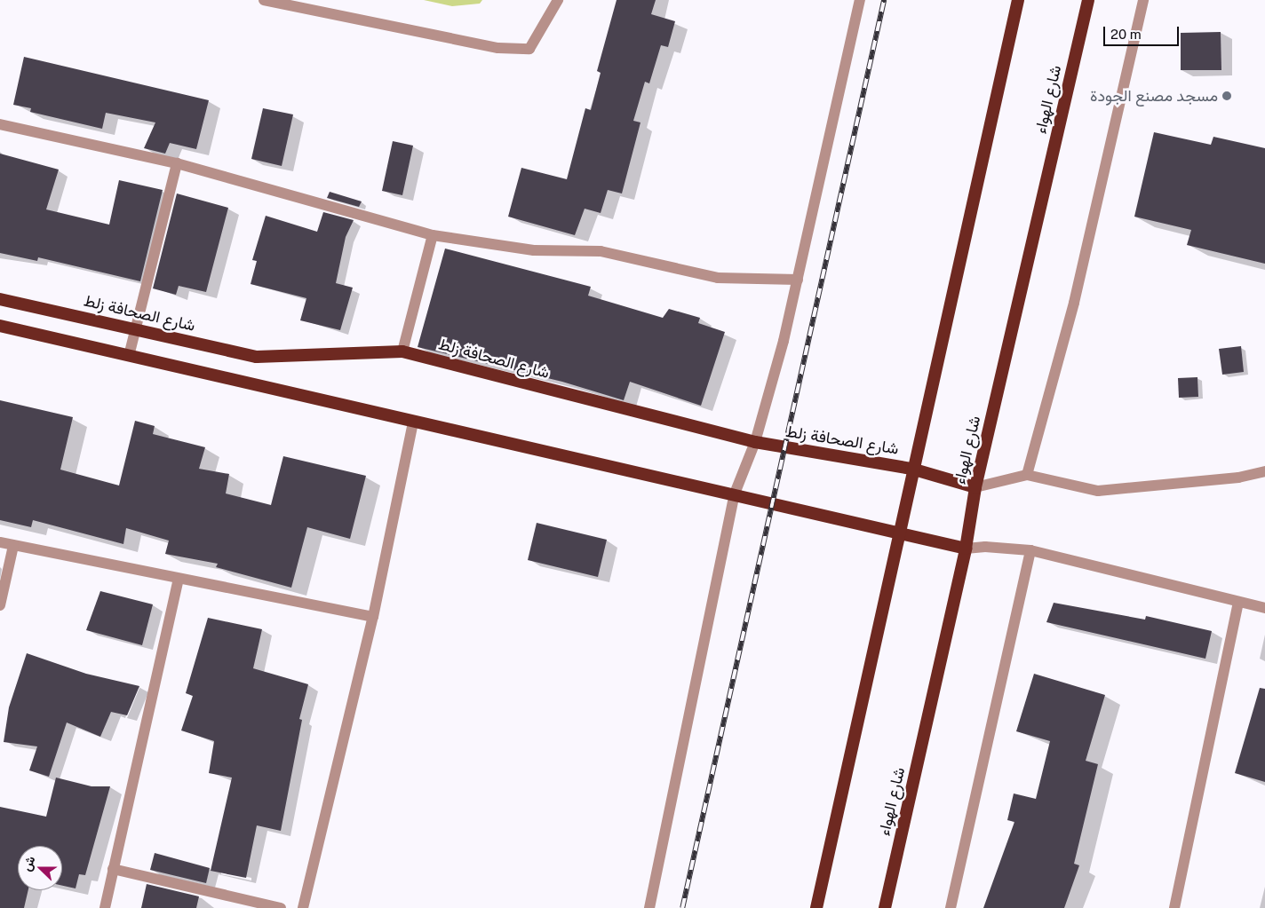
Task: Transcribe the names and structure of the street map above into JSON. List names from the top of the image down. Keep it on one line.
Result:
{"streets":{"highway":["شارع الهواء","شارع الصحافة زلط"]},"crossings":[["شارع الهواء","شارع الصحافة زلط"]],"places":["مسجد مصنع الجودة"],"scale_bar":"20 m","north":"left"}
